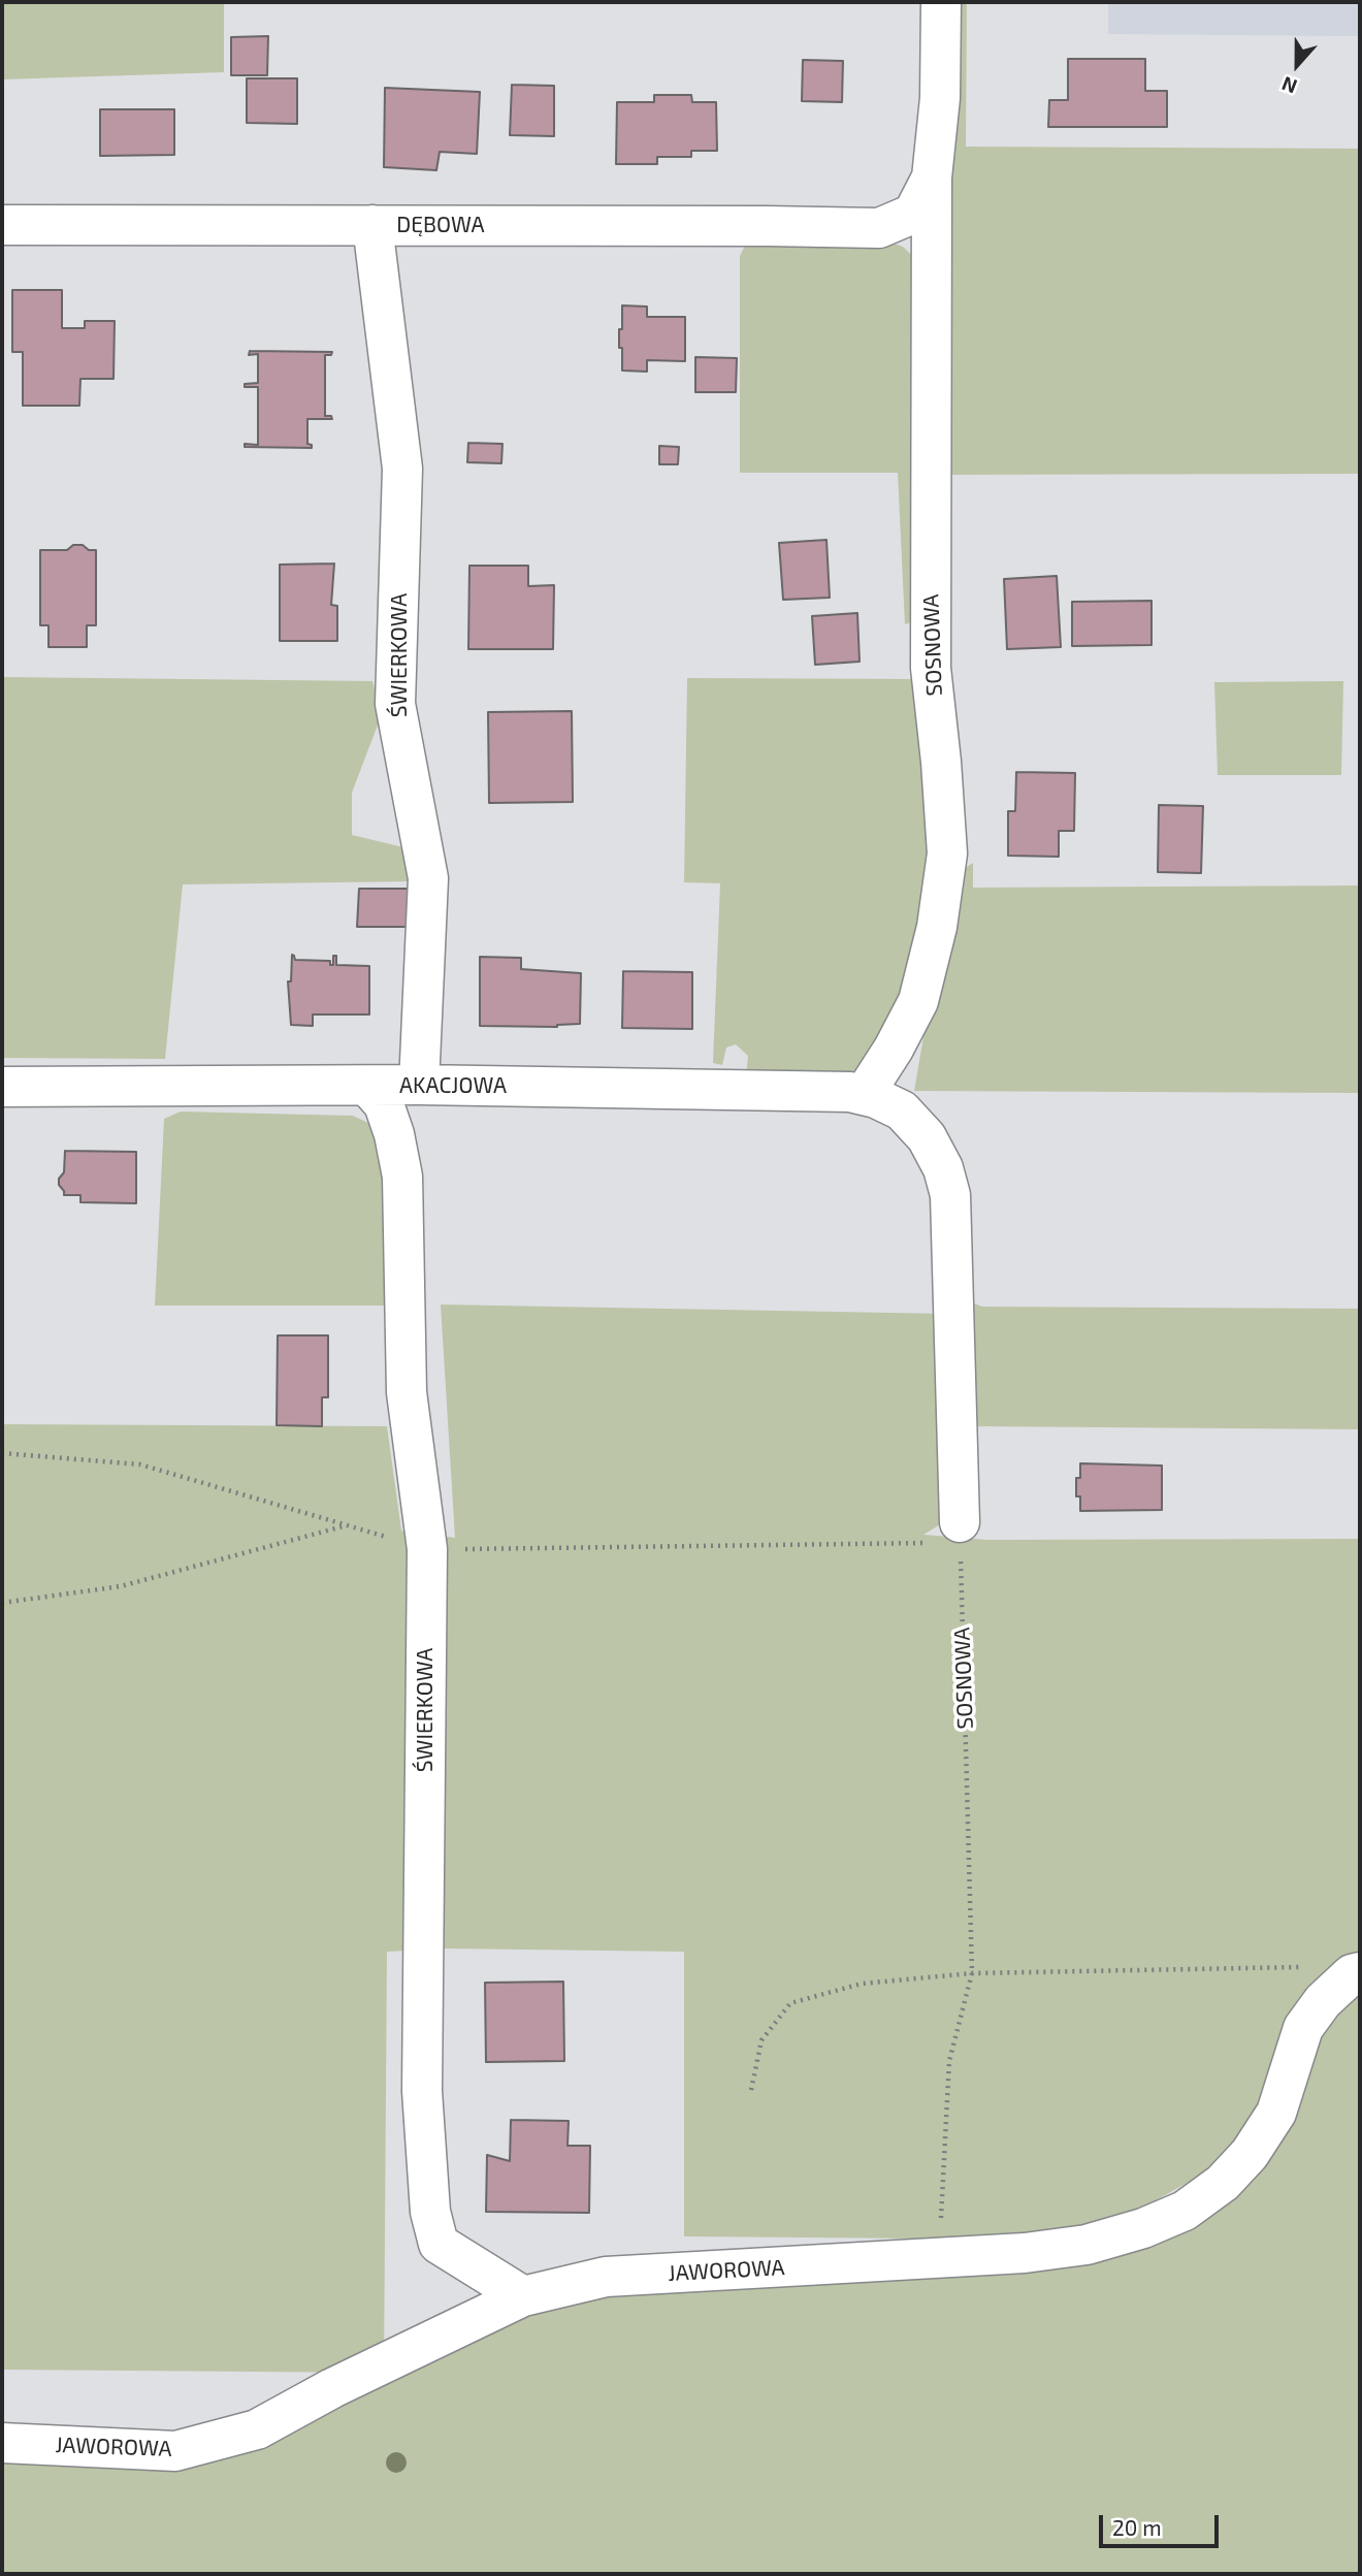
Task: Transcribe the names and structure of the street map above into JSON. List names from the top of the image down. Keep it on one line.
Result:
{"streets":{"street":["DĘBOWA","SOSNOWA","ŚWIERKOWA","AKACJOWA","JAWOROWA"]},"crossings":[["DĘBOWA","SOSNOWA"],["DĘBOWA","ŚWIERKOWA"],["SOSNOWA","AKACJOWA"],["SOSNOWA","JAWOROWA"],["ŚWIERKOWA","AKACJOWA"],["ŚWIERKOWA","JAWOROWA"]],"scale_bar":"20 m","north":"bottom"}
